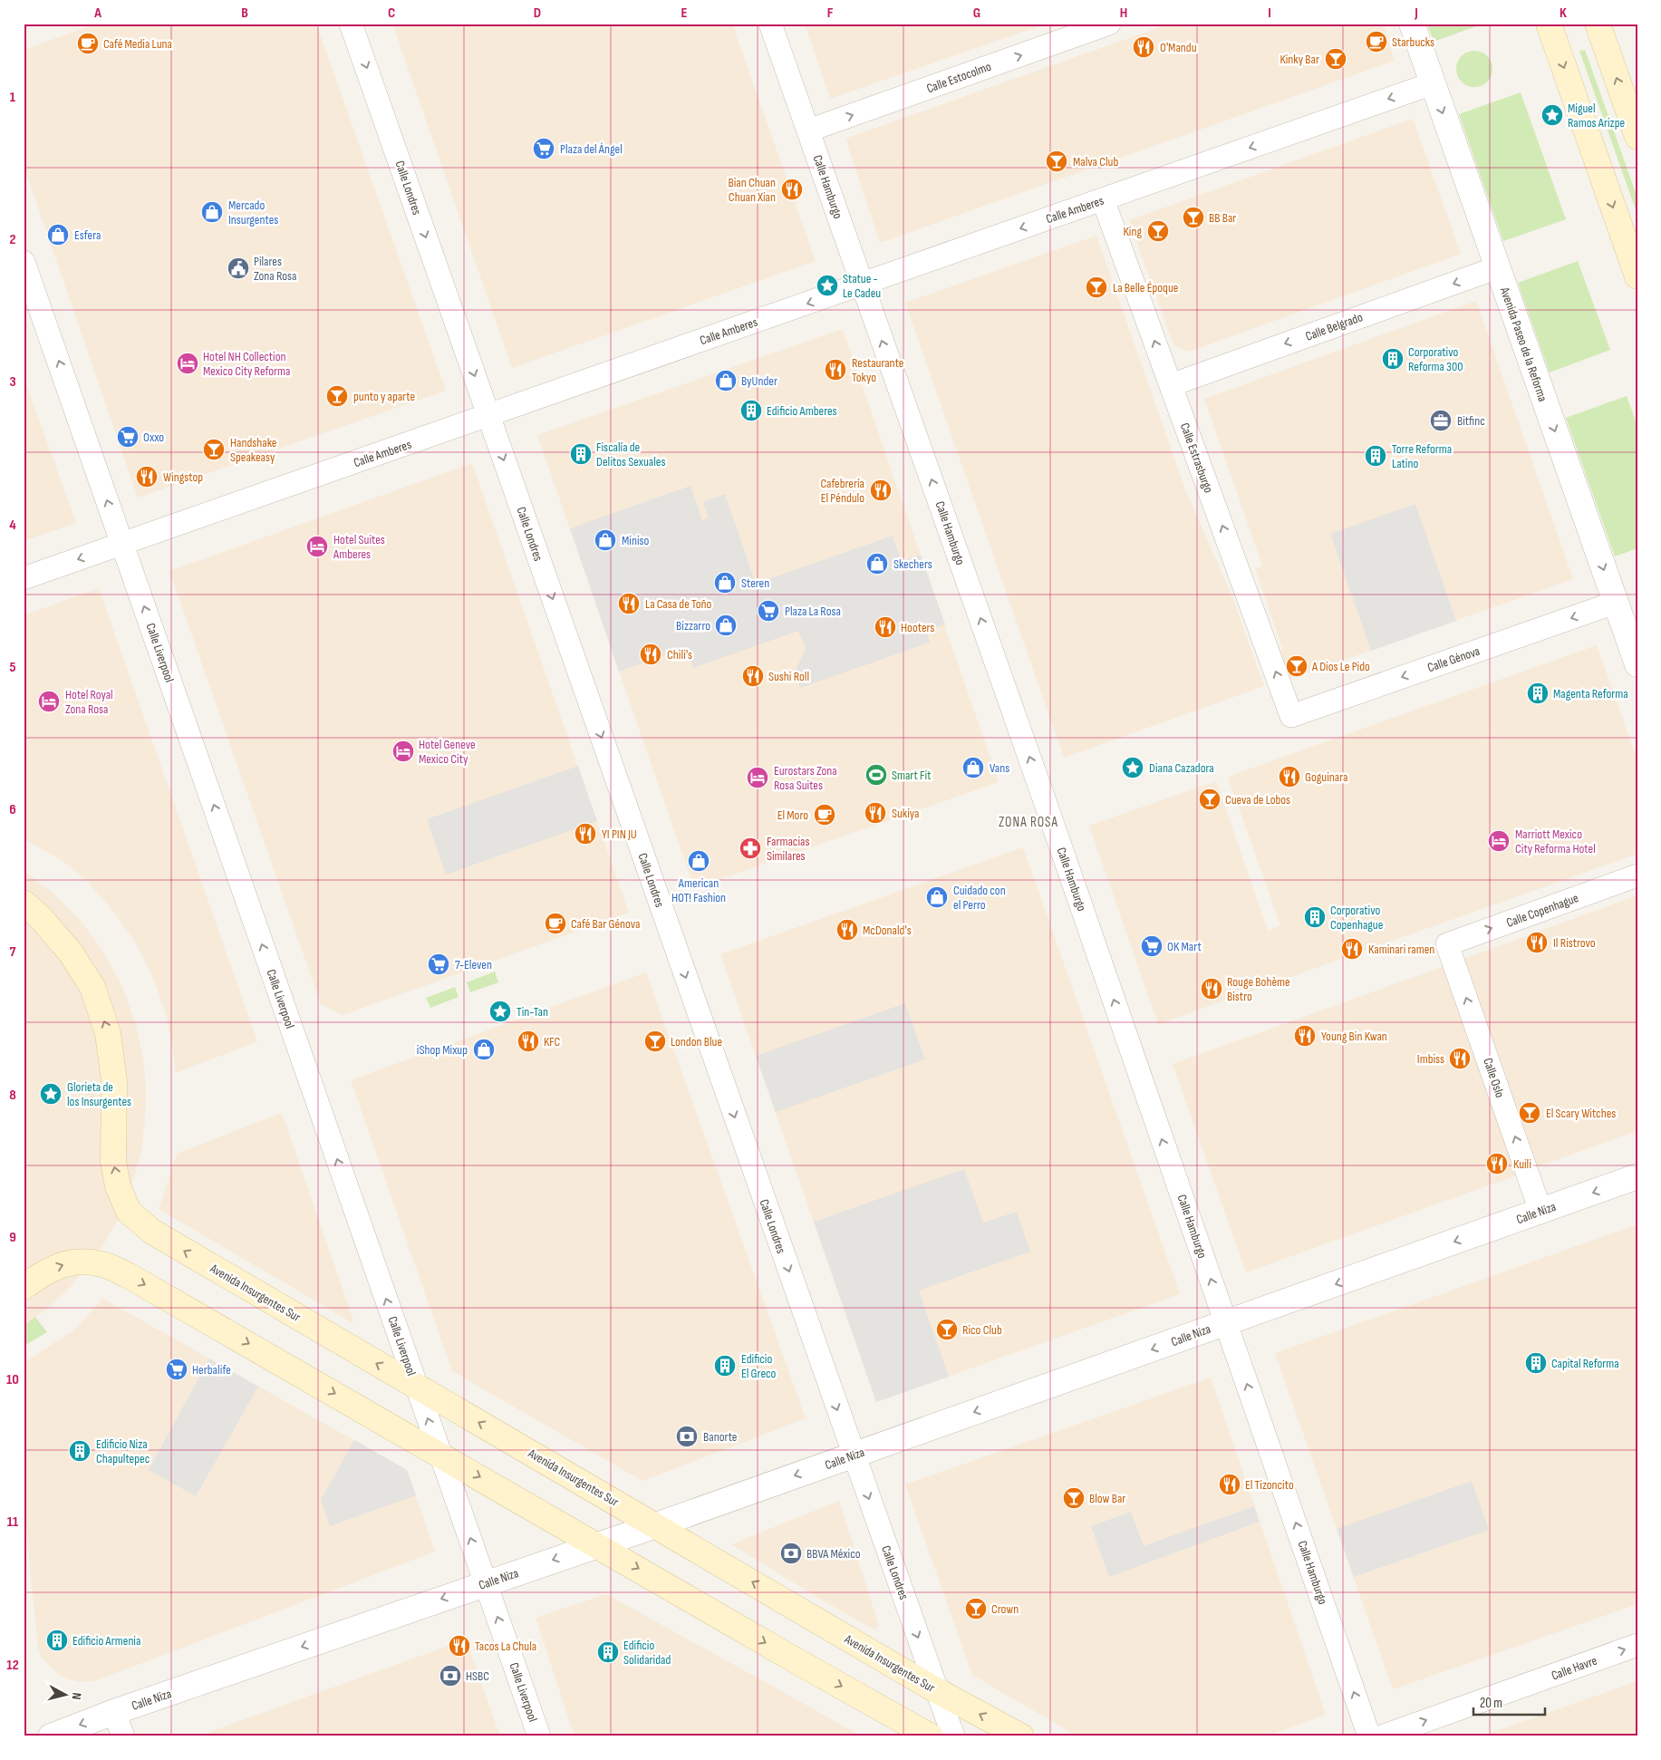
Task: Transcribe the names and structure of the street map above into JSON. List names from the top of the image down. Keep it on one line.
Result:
{"streets":{"main road":["Avenida Insurgentes Sur"],"street":["Calle Estocolmo","Calle Hamburgo","Calle Londres","Calle Amberes","Calle Belgrado","Avenida Paseo de la Reforma","Calle Estrasburgo","Calle Liverpool","Calle Génova","Calle Copenhague","Calle Oslo","Calle Niza","Calle Havre"]},"crossings":[["Calle Estocolmo","Calle Hamburgo"],["Calle Hamburgo","Calle Amberes"],["Calle Hamburgo","Calle Niza"],["Calle Londres","Calle Amberes"],["Calle Londres","Calle Niza"],["Calle Londres","Avenida Insurgentes Sur"],["Calle Amberes","Avenida Paseo de la Reforma"],["Calle Amberes","Calle Estrasburgo"],["Calle Amberes","Calle Liverpool"],["Calle Belgrado","Avenida Paseo de la Reforma"],["Calle Belgrado","Calle Estrasburgo"],["Avenida Paseo de la Reforma","Calle Génova"],["Calle Estrasburgo","Calle Génova"],["Calle Liverpool","Calle Niza"],["Calle Liverpool","Avenida Insurgentes Sur"],["Calle Copenhague","Calle Oslo"],["Calle Oslo","Calle Niza"],["Calle Niza","Avenida Insurgentes Sur"]],"one_way":["Calle Estocolmo","Calle Hamburgo","Calle Londres","Calle Amberes","Calle Belgrado","Avenida Paseo de la Reforma","Calle Estrasburgo","Calle Liverpool","Calle Génova","Calle Copenhague","Calle Oslo","Calle Niza","Calle Havre"],"districts":["ZONA ROSA"],"places":{"cafe":["Starbucks","Café Media Luna","El Moro","Café Bar Génova"],"restaurant":["O'Mandu","Bian Chuan Chuan Xian","Restaurante Tokyo","Wingstop","Cafebrería El Péndulo","La Casa de Toño","Hooters","Chili's","Sushi Roll","Goguinara","Sukiya","YI PIN JU","McDonald's","Il Ristrovo","Kaminari ramen","Rouge Bohème Bistro","Young Bin Kwan","KFC","Imbiss","Kuili","El Tizoncito","Tacos La Chula"],"bar":["Kinky Bar","Malva Club","BB Bar","King","La Belle Époque","punto y aparte","Handshake Speakeasy","A Dios Le Pido","Cueva de Lobos","London Blue","El Scary Witches","Rico Club","Blow Bar","Crown"],"place":["Miguel Ramos Arizpe","Statue - Le Cadeu","Diana Cazadora","Tin-Tan","Glorieta de los Insurgentes"],"supermarket":["Plaza del Ángel","Oxxo","Plaza La Rosa","OK Mart","7-Eleven","Herbalife"],"shop":["Mercado Insurgentes","Esfera","ByUnder","Miniso","Skechers","Steren","Bizzarro","Vans","American HOT! Fashion","Cuidado con el Perro","iShop Mixup"],"public building":["Pilares Zona Rosa"],"building":["Corporativo Reforma 300","Edificio Amberes","Fiscalía de Delitos Sexuales","Torre Reforma Latino","Magenta Reforma","Corporativo Copenhague","Capital Reforma","Edificio El Greco","Edificio Niza Chapultepec","Edificio Armenia","Edificio Solidaridad"],"hotel":["Hotel NH Collection Mexico City Reforma","Hotel Suites Amberes","Hotel Royal Zona Rosa","Hotel Geneve Mexico City","Eurostars Zona Rosa Suites","Marriott Mexico City Reforma Hotel"],"office":["Bitfinc"],"sports":["Smart Fit"],"pharmacy":["Farmacias Similares"],"bank":["Banorte","BBVA México","HSBC"]},"scale_bar":"20 m","north":"right","grid":{"columns":["A","B","C","D","E","F","G","H","I","J","K"],"rows":["1","2","3","4","5","6","7","8","9","10","11","12"]}}
